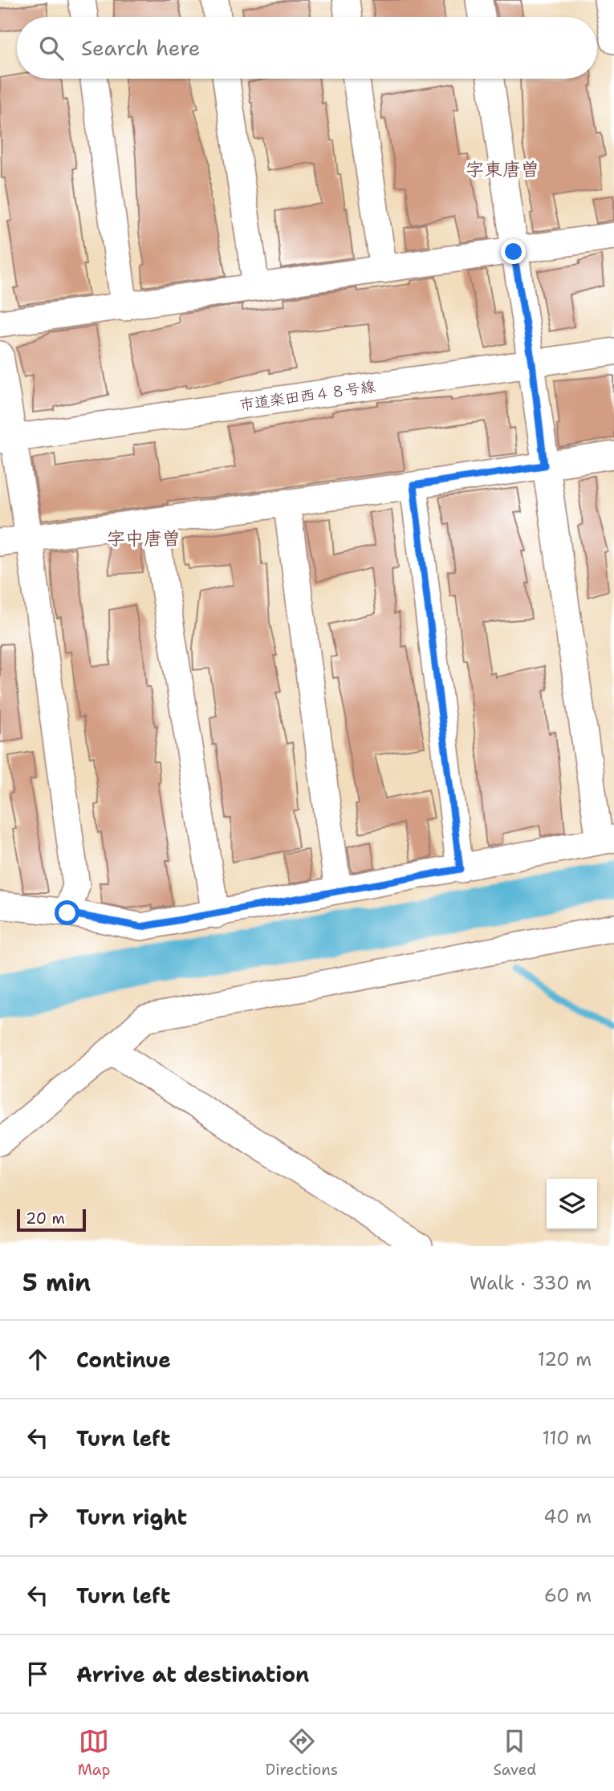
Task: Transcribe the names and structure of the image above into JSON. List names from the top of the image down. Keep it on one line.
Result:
{"streets":{"street":["市道楽田西４８号線"]},"districts":["字東唐曽","字中唐曽"],"scale_bar":"20 m","page":{"search":"Search here","scale":"20 m","heading":["5 min","Walk · 330 m"],"list":[["Continue","120 m"],["Turn left","110 m"],["Turn right","40 m"],["Turn left","60 m"],"Arrive at destination"],"nav":["Map","Directions","Saved"]}}
